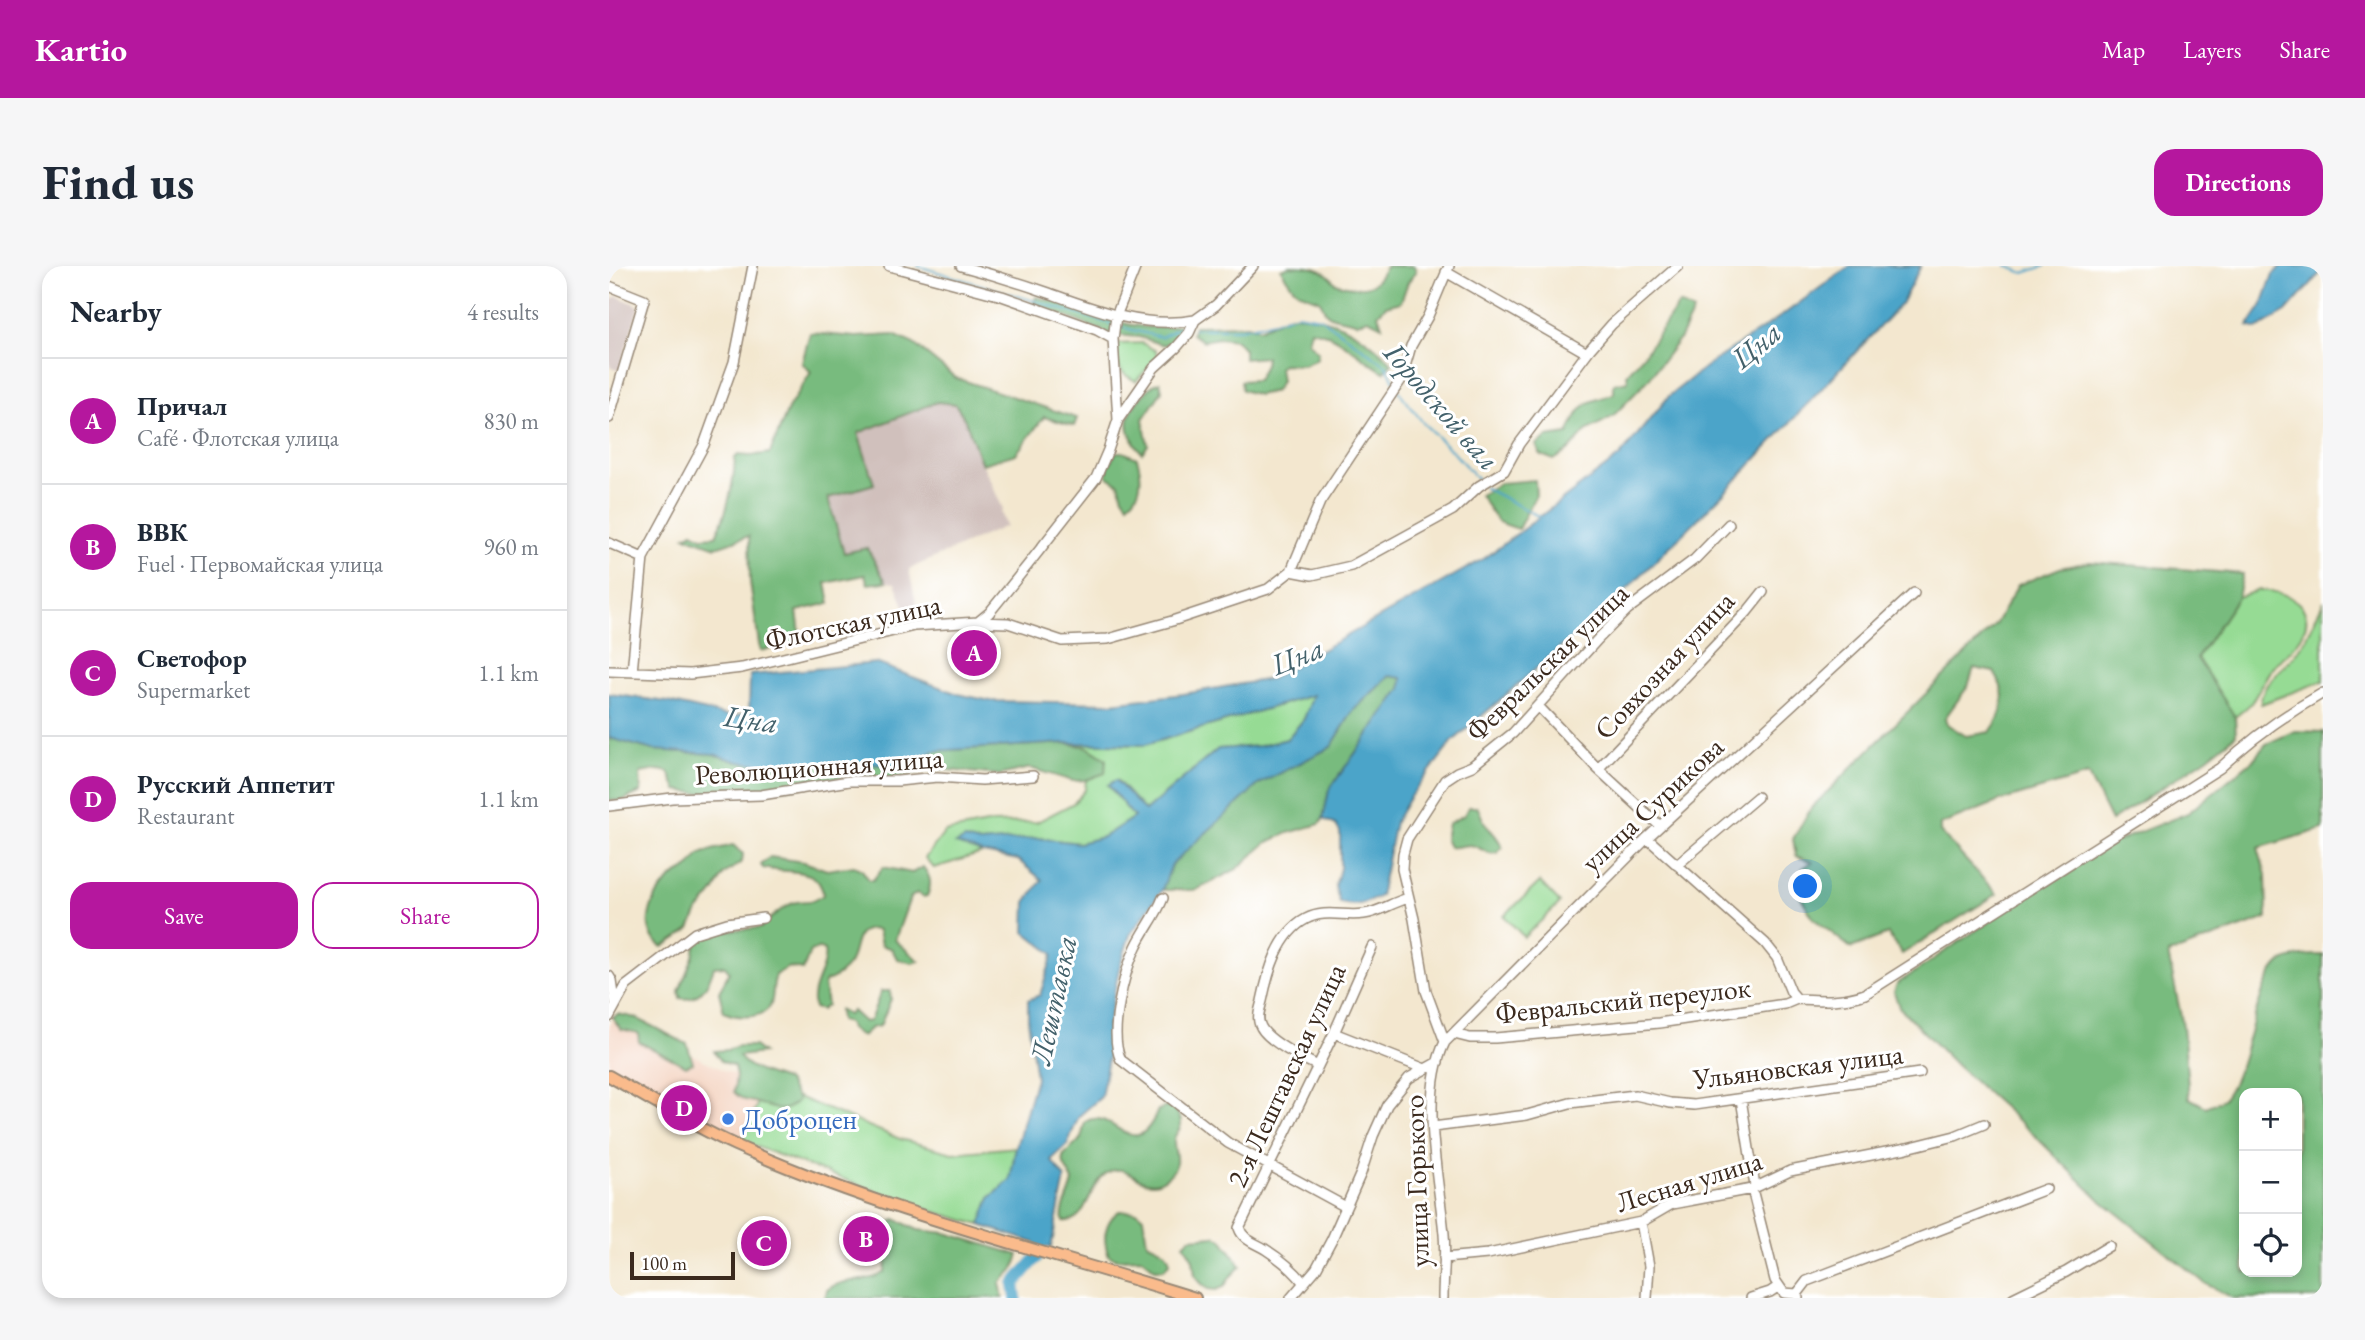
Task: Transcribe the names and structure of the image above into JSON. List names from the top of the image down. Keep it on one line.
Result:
{"streets":{"street":["Флотская улица","Февральская улица","Совхозная улица","Революционная улица","улица Сурикова","Февральский переулок","Ульяновская улица","2-я Лештавская улица","улица Горького","Лесная улица"]},"crossings":[["Февральская улица","улица Сурикова"],["улица Сурикова","Февральский переулок"],["улица Сурикова","улица Горького"],["Ульяновская улица","улица Горького"],["улица Горького","Лесная улица"]],"water":["Цна","Городской вал","Лештавка"],"places":["Доброцен"],"scale_bar":"100 m","page":{"header":"Kartio","nav":["Map","Layers","Share"],"buttons":["Directions",["Save","Share"]],"title":"Find us","heading":["Nearby","4 results"],"list":[{"mark":"A","name":"Причал","note":"Café · Флотская улица","value":"830 m"},{"mark":"B","name":"ВВК","note":"Fuel · Первомайская улица","value":"960 m"},{"mark":"C","name":"Светофор","note":"Supermarket","value":"1.1 km"},{"mark":"D","name":"Русский Аппетит","note":"Restaurant","value":"1.1 km"}],"pins":["A","D","B","C"],"map_buttons":["+","−"],"scale":"100 m"}}
